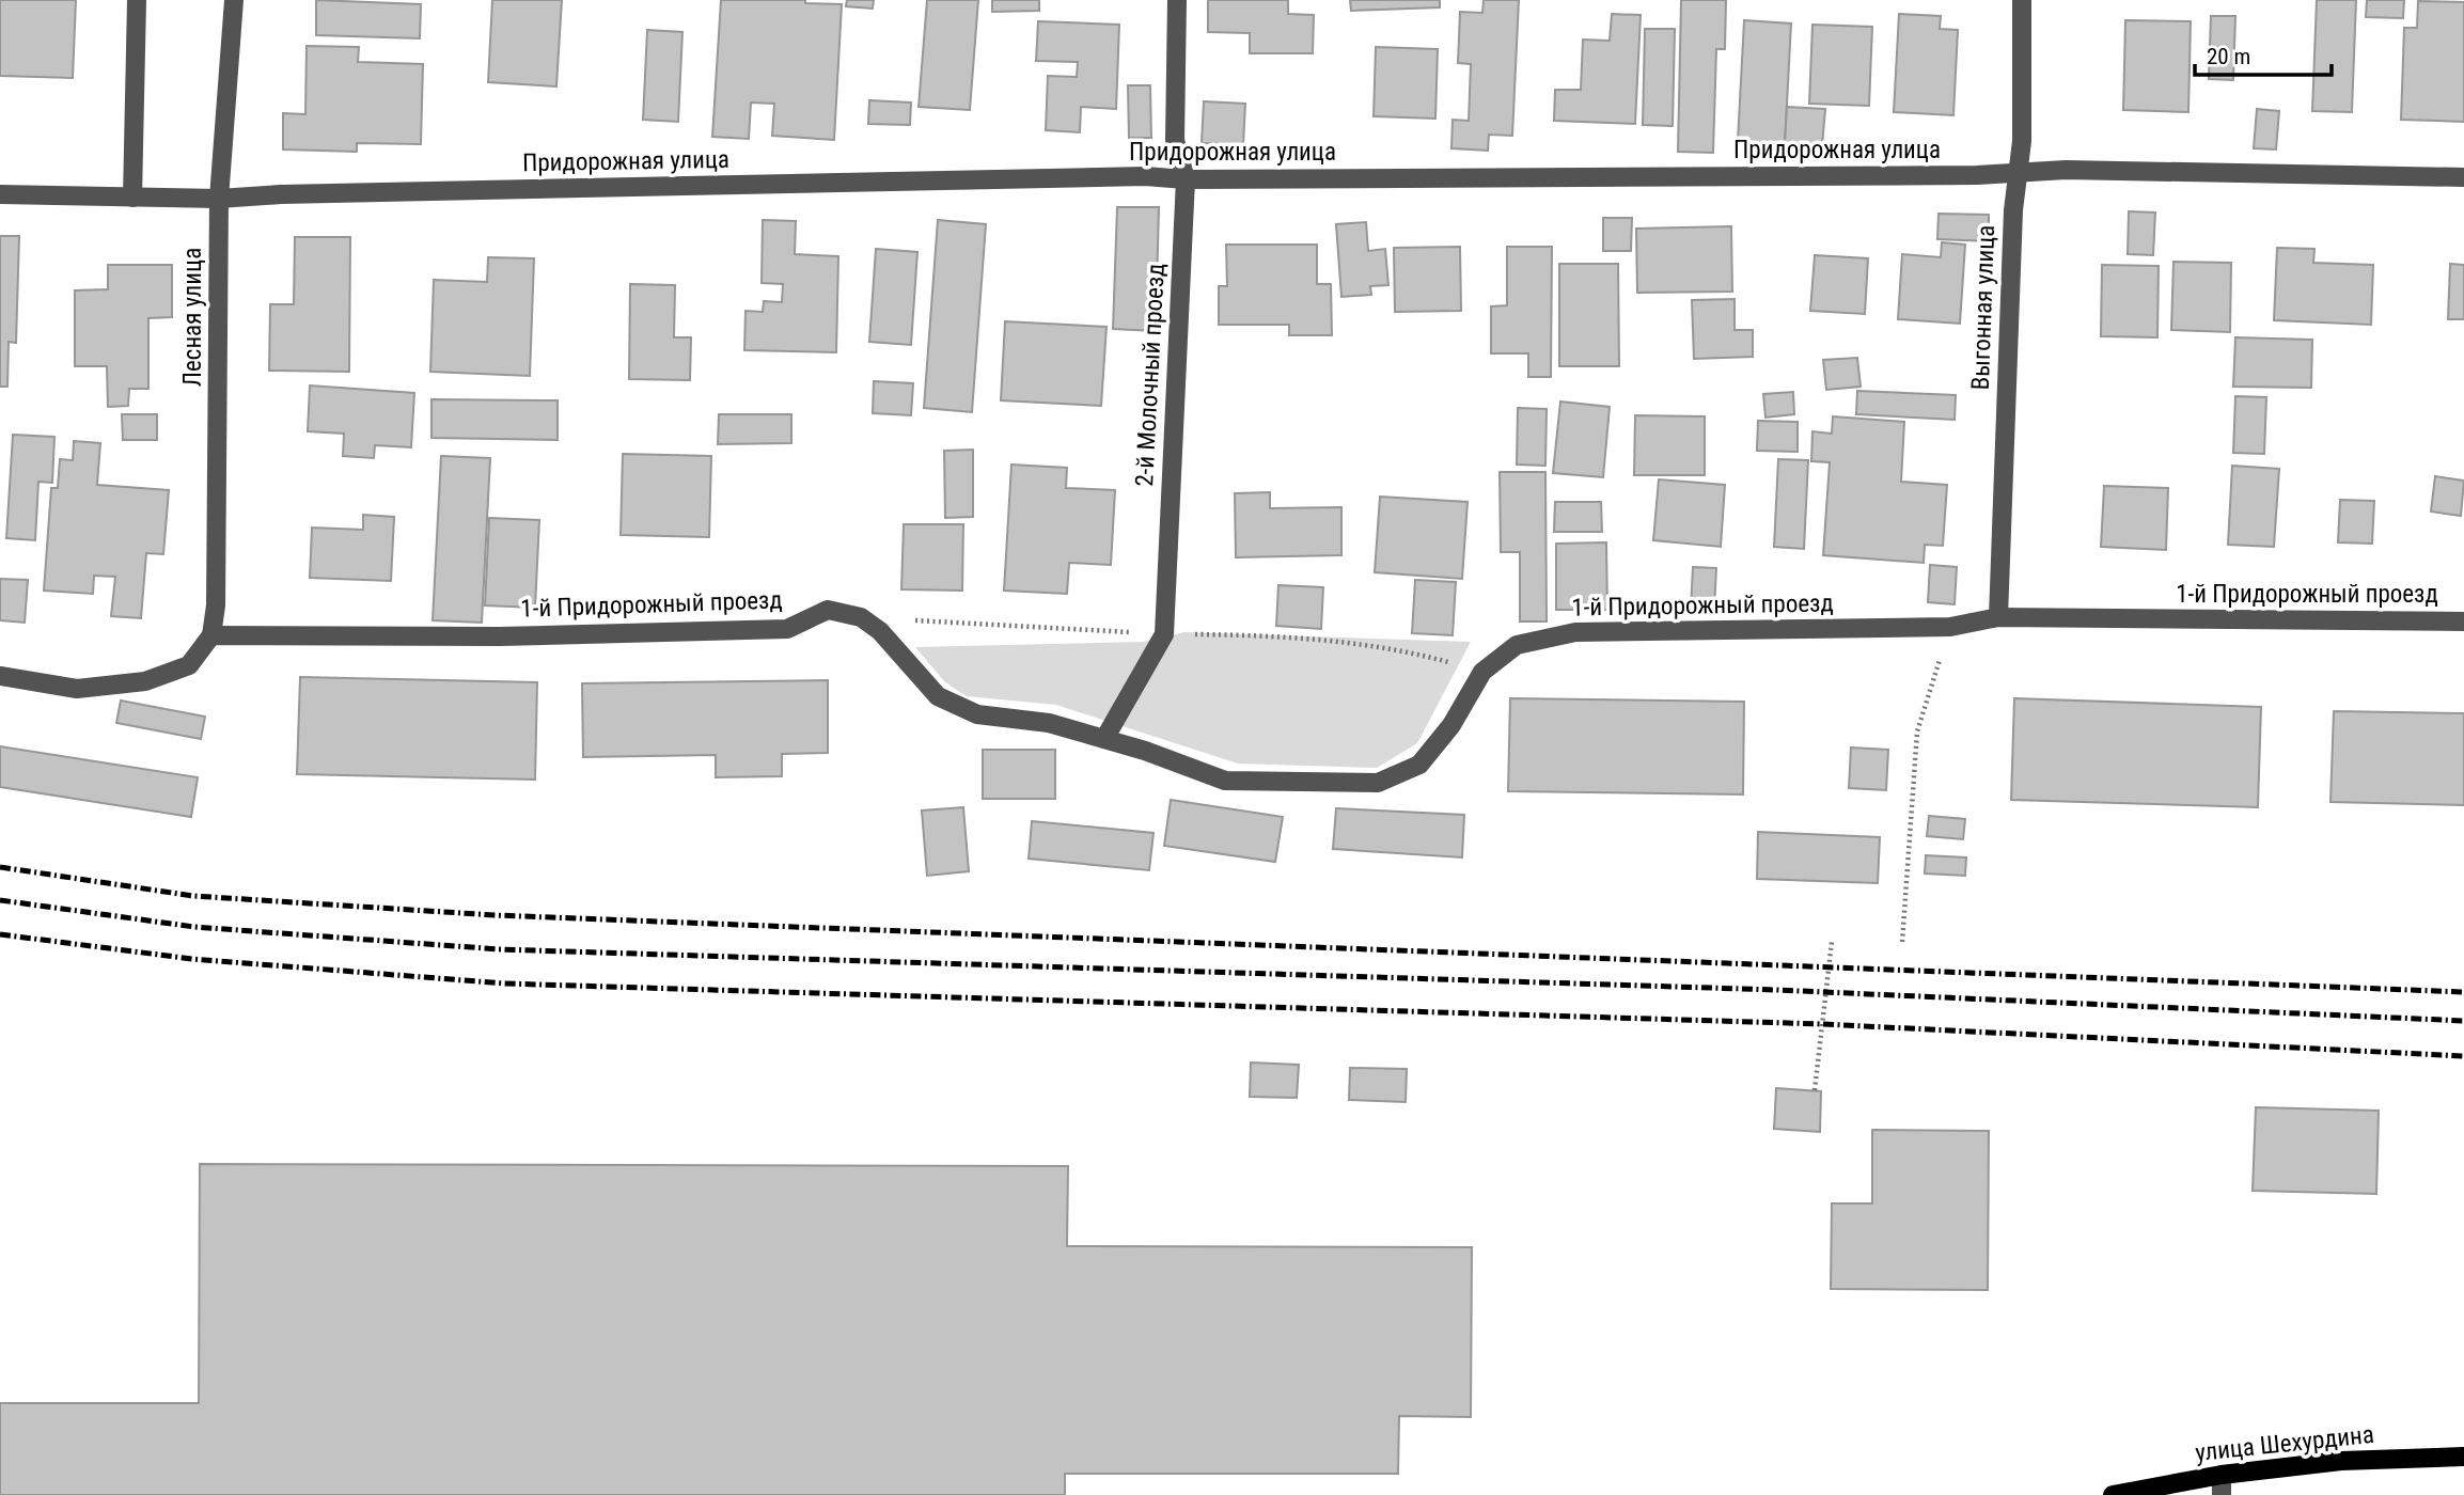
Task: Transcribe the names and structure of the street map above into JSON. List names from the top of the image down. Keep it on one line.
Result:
{"streets":{"main road":["улица Шехурдина"],"street":["Придорожная улица","Выгонная улица","Лесная улица","2-й Молочный проезд","1-й Придорожный проезд"]},"crossings":[["Придорожная улица","Выгонная улица"],["Придорожная улица","Лесная улица"],["Придорожная улица","2-й Молочный проезд"],["Выгонная улица","1-й Придорожный проезд"],["Лесная улица","1-й Придорожный проезд"],["2-й Молочный проезд","1-й Придорожный проезд"]],"scale_bar":"20 m"}
